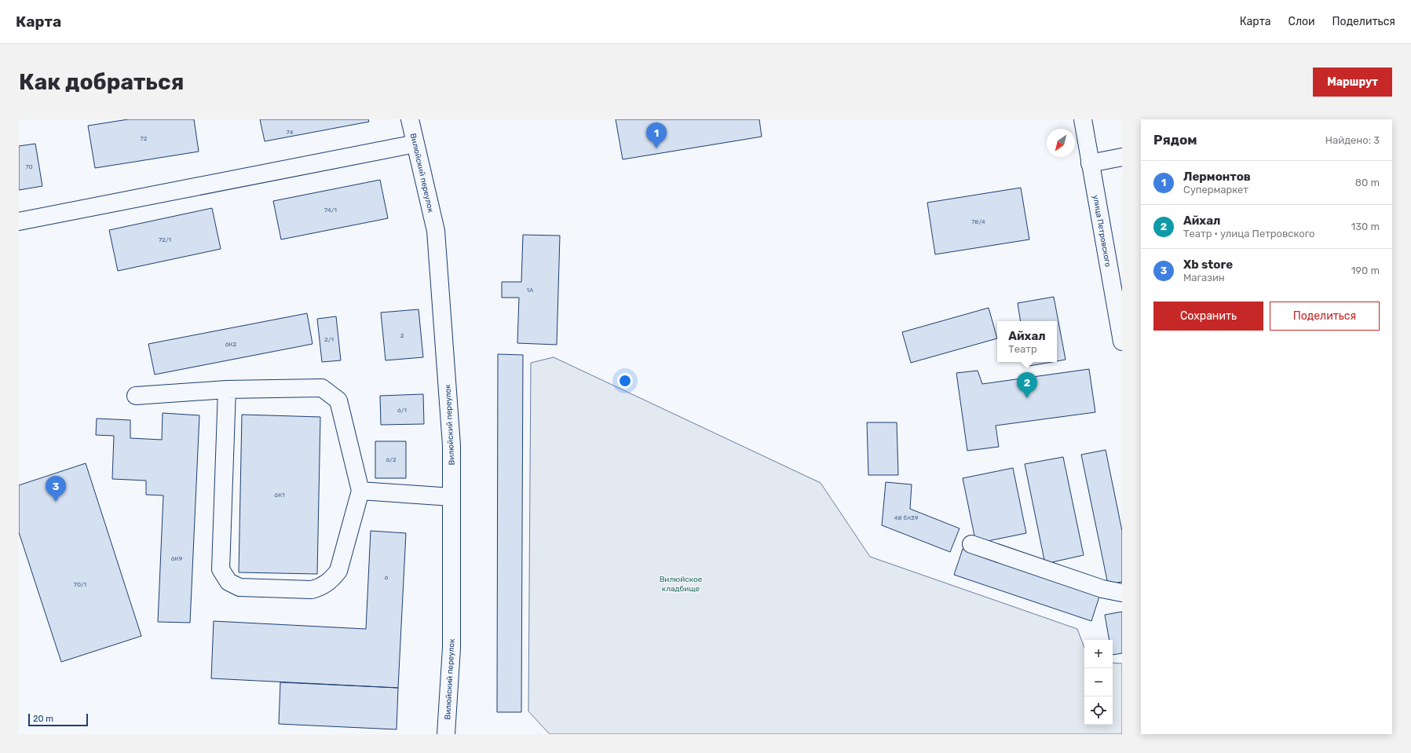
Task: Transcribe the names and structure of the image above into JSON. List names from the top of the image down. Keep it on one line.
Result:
{"streets":{"street":["Вилюйский переулок","улица Петровского"]},"parks":["Вилюйское кладбище"],"house_numbers":["74","72","70","74/1","78/4","72/1","1А","2","2/1","6К2","6/1","6/2","6К1","48 бл39","6К9","6","70/1"],"scale_bar":"20 m","north":"bottom left","page":{"header":"Карта","nav":["Карта","Слои","Поделиться"],"buttons":["Маршрут",["Сохранить","Поделиться"]],"title":"Как добраться","heading":["Рядом","Найдено: 3"],"pins":["1","2","3"],"list":[{"mark":"1","name":"Лермонтов","note":"Супермаркет","value":"80 m"},{"mark":"2","name":"Айхал","note":"Театр · улица Петровского","value":"130 m"},{"mark":"3","name":"Xb store","note":"Магазин","value":"190 m"}],"popup":["Айхал","Театр"],"map_buttons":["+","−"],"scale":"20 m"}}
